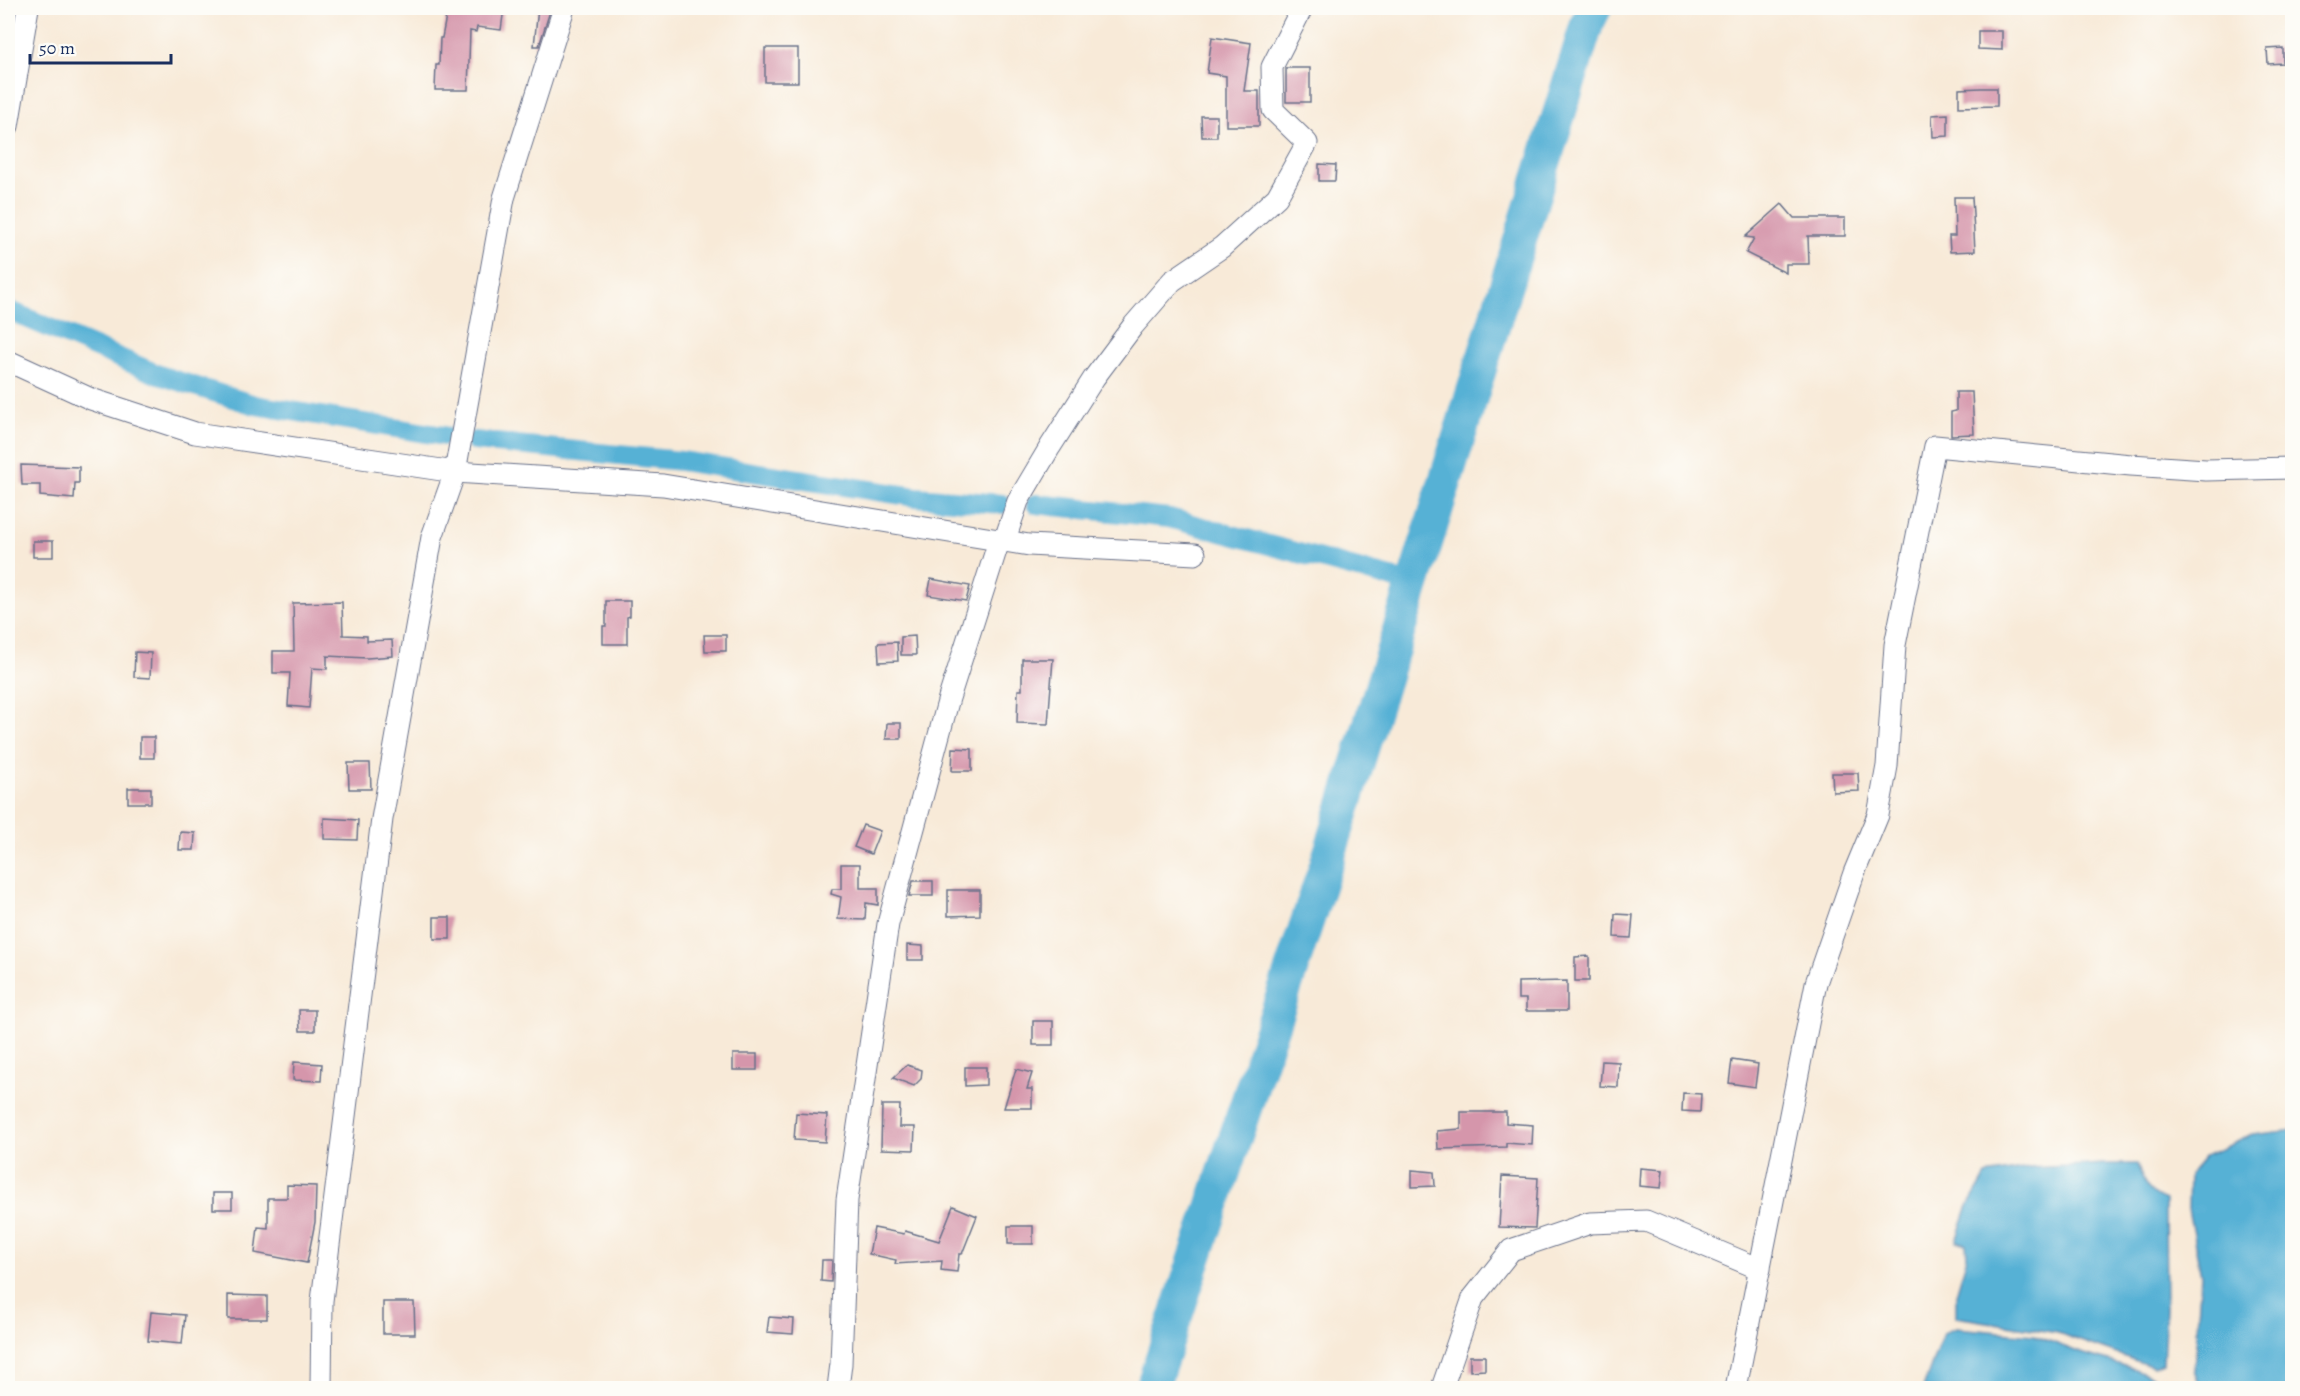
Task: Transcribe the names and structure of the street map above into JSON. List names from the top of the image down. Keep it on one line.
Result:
{"scale_bar":"50 m"}
